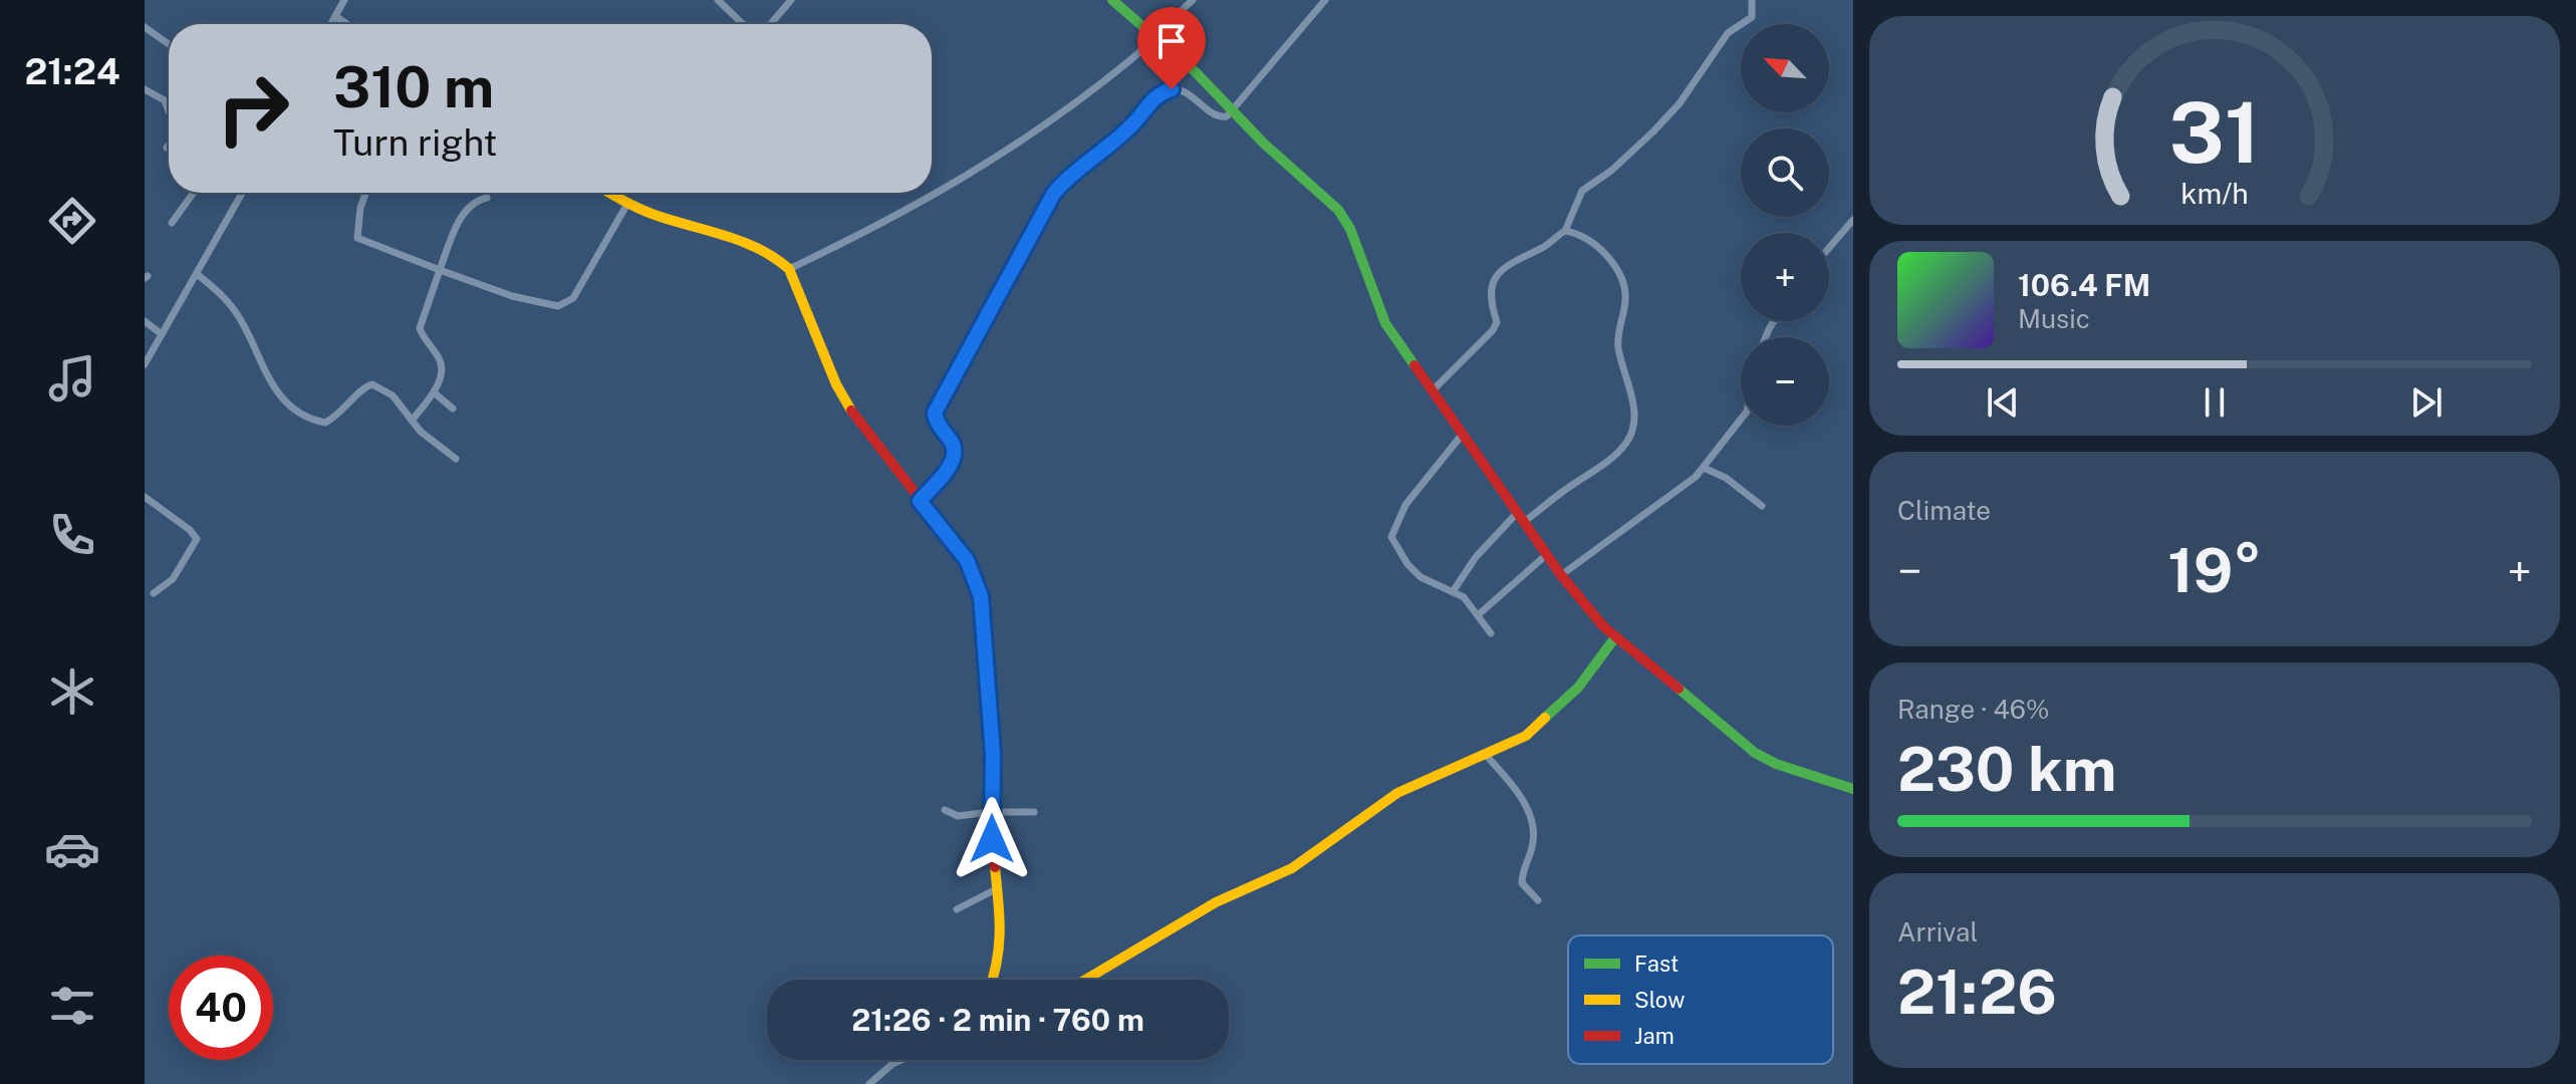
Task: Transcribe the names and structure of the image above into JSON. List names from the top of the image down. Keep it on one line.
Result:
{"legend":["Fast","Slow","Jam"],"north":"top left","page":{"tabs":"21:24","map_buttons":["+","−"],"turn":["310 m","Turn right"],"song":["106.4 FM","Music"],"tile":["Climate",["Range · 46%","230 km"],["Arrival","21:26"]],"heat":["−","19°","+"],"limit":"40","trip":"21:26 · 2 min · 760 m","gauge":["31","km/h"]}}
